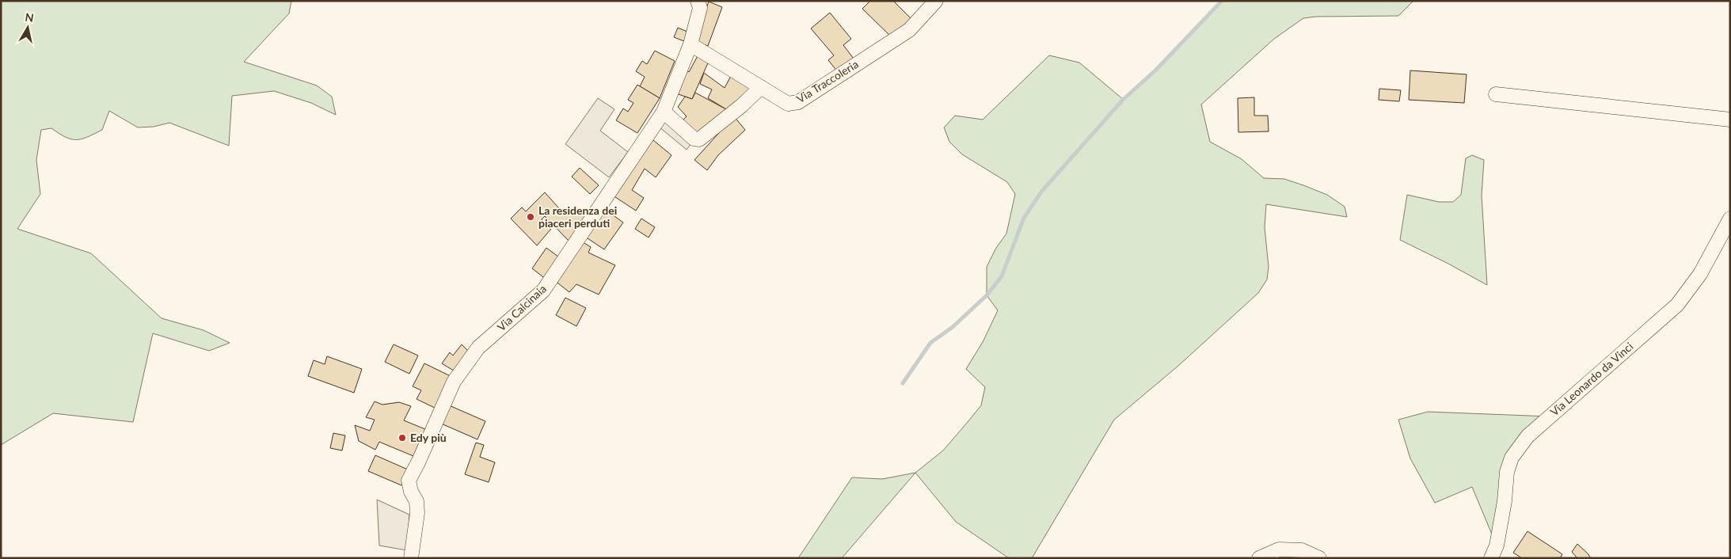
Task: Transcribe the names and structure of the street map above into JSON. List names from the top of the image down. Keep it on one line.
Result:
{"streets":{"street":["Via Traccoleria","Via Calcinaia","Via Leonardo da Vinci"]},"crossings":[["Via Traccoleria","Via Calcinaia"]],"places":["La residenza dei piaceri perduti","Edy più"],"north":"top"}
